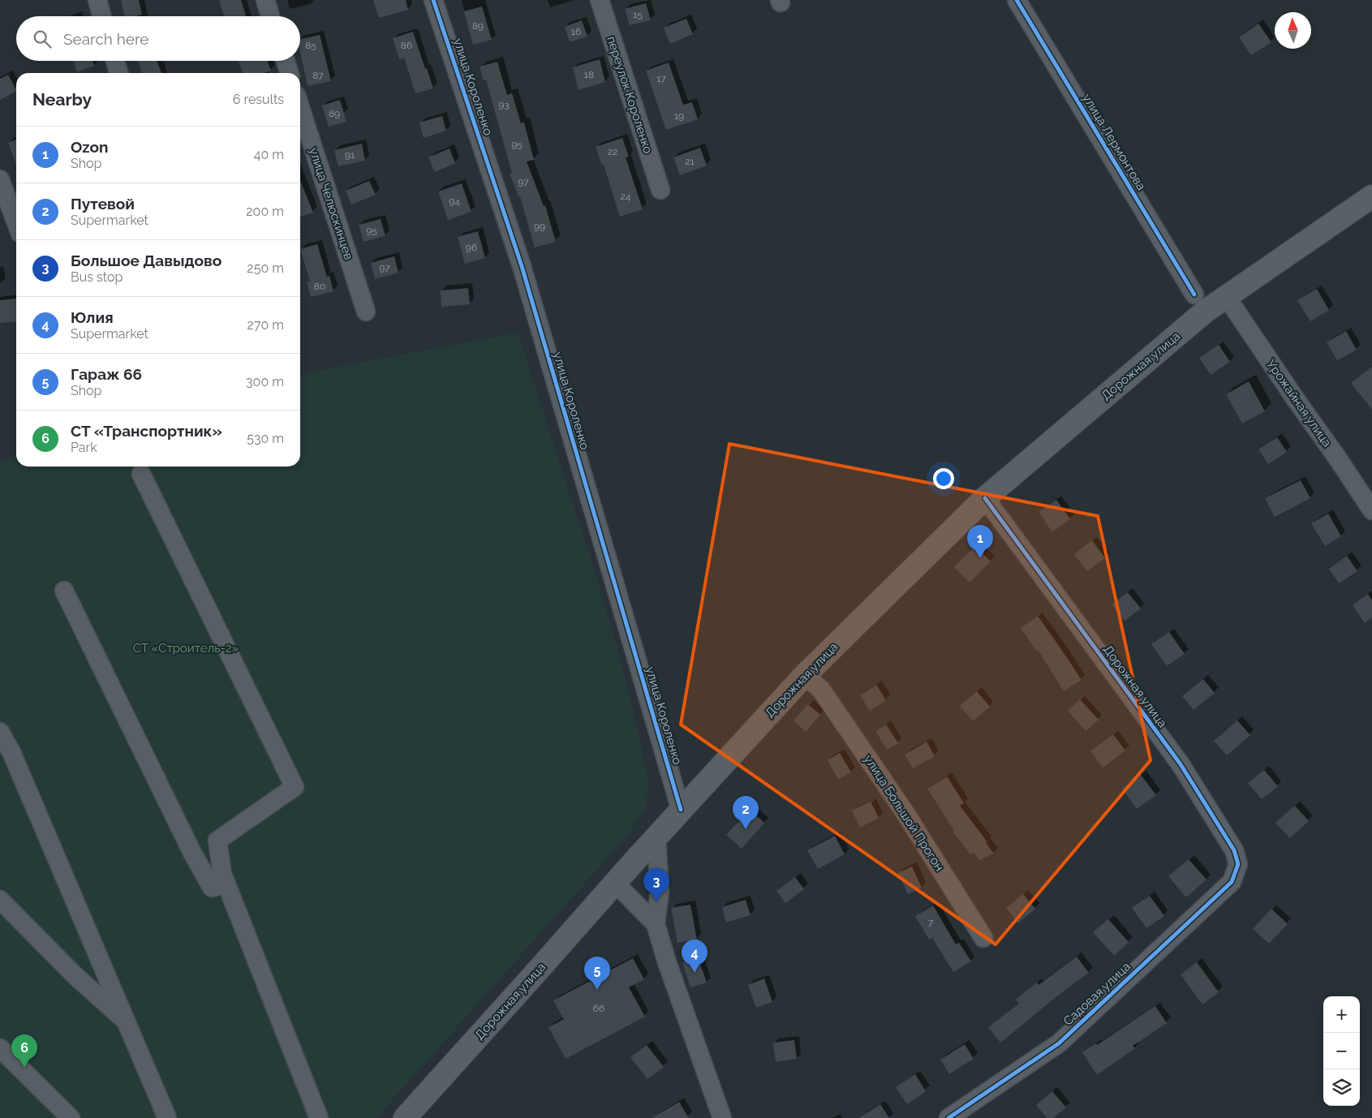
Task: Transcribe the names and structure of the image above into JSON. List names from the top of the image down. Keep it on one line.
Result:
{"streets":{"main road":["Дорожная улица"],"street":["улица Короленко","переулок Короленко","улица Лермонтова","улица Челюскинцев","Урожайная улица","улица Большой Прогон","Садовая улица"]},"crossings":[["улица Короленко","Дорожная улица"],["Дорожная улица","Урожайная улица"],["Дорожная улица","улица Большой Прогон"],["Дорожная улица","Садовая улица"]],"parks":["СТ «Строитель-2»"],"house_numbers":["15","89","16","85","86","18","87","17","93","89","19","95","22","91","21","97","24","94","99","95","96","97","80","7","66"],"north":"top","page":{"search":"Search here","heading":["Nearby","6 results"],"list":[{"mark":"1","name":"Ozon","note":"Shop","value":"40 m"},{"mark":"2","name":"Путевой","note":"Supermarket","value":"200 m"},{"mark":"3","name":"Большое Давыдово","note":"Bus stop","value":"250 m"},{"mark":"4","name":"Юлия","note":"Supermarket","value":"270 m"},{"mark":"5","name":"Гараж 66","note":"Shop","value":"300 m"},{"mark":"6","name":"СТ «Транспортник»","note":"Park","value":"530 m"}],"pins":["1","2","3","4","5","6"],"map_buttons":["+","−"]}}
